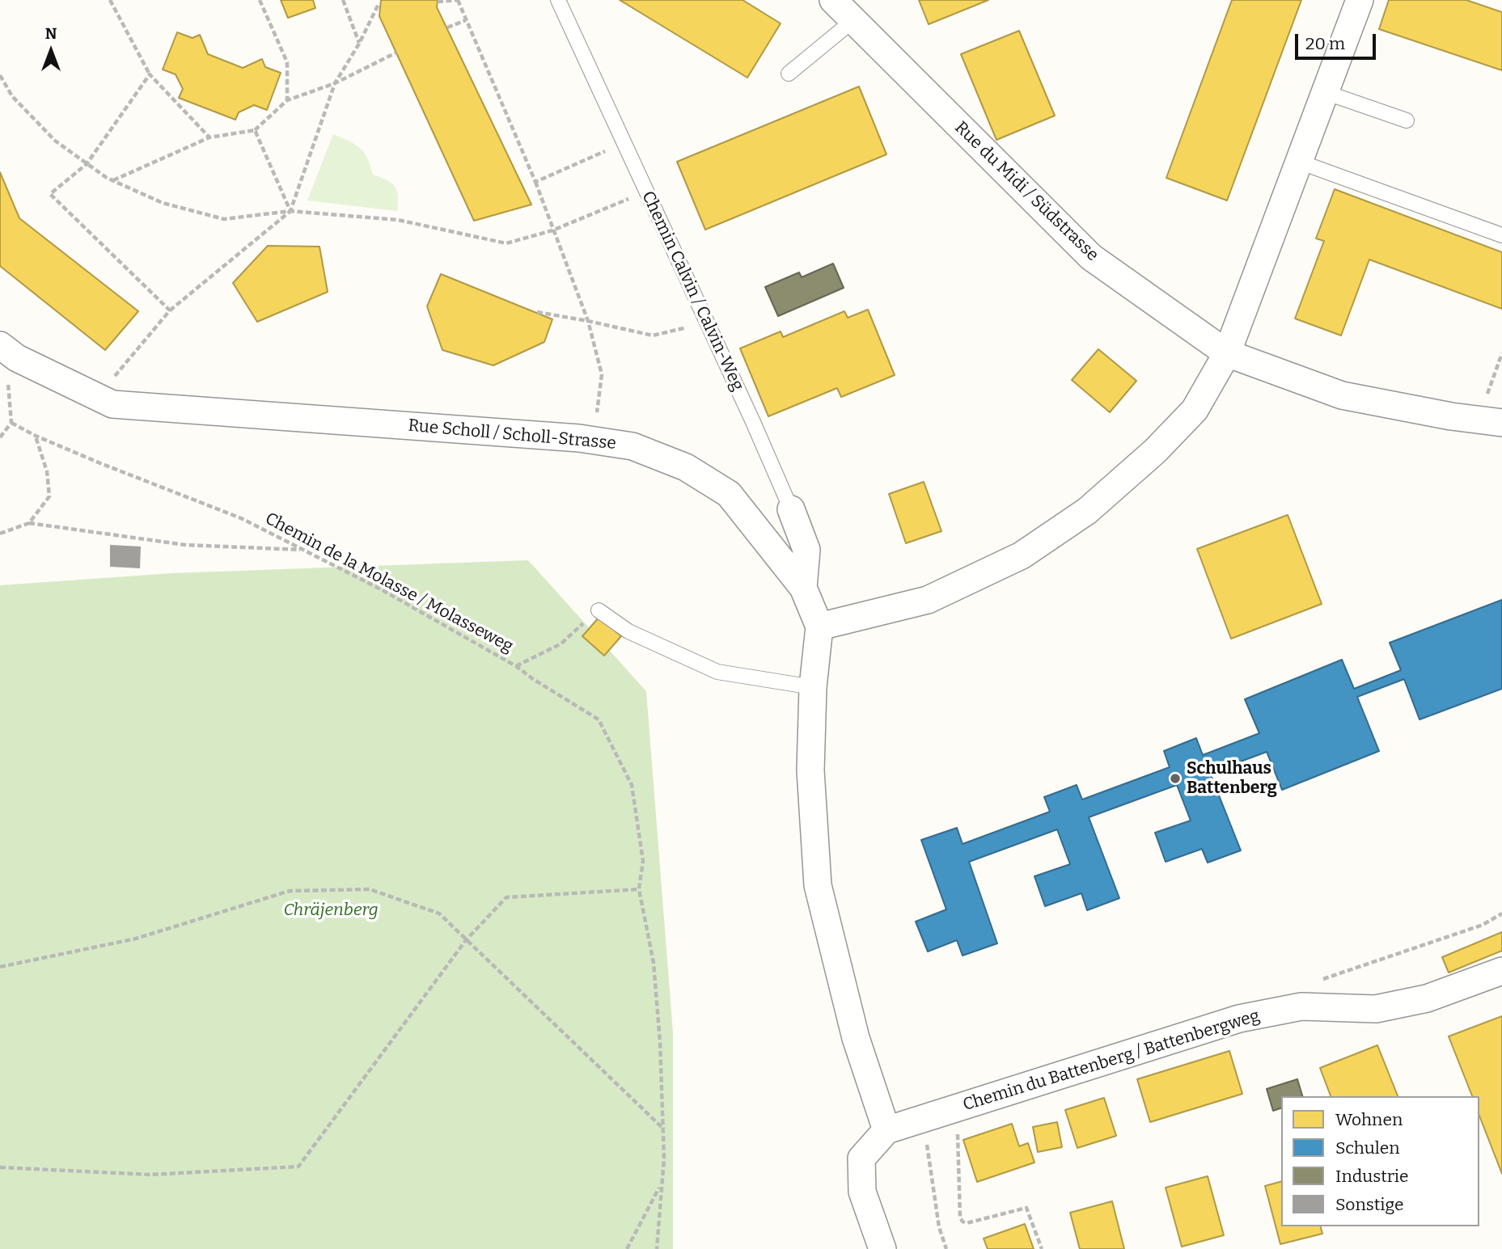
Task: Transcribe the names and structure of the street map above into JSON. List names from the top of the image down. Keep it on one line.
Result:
{"streets":{"street":["Rue du Midi / Südstrasse","Chemin Calvin / Calvin-Weg","Rue Scholl / Scholl-Strasse","Chemin du Battenberg / Battenbergweg"],"path":["Chemin de la Molasse / Molasseweg"]},"crossings":[["Chemin Calvin / Calvin-Weg","Rue Scholl / Scholl-Strasse"],["Rue Scholl / Scholl-Strasse","Chemin du Battenberg / Battenbergweg"]],"parks":["Chräjenberg"],"places":["Schulhaus Battenberg"],"legend":["Wohnen","Schulen","Industrie","Sonstige"],"scale_bar":"20 m","north":"top"}
